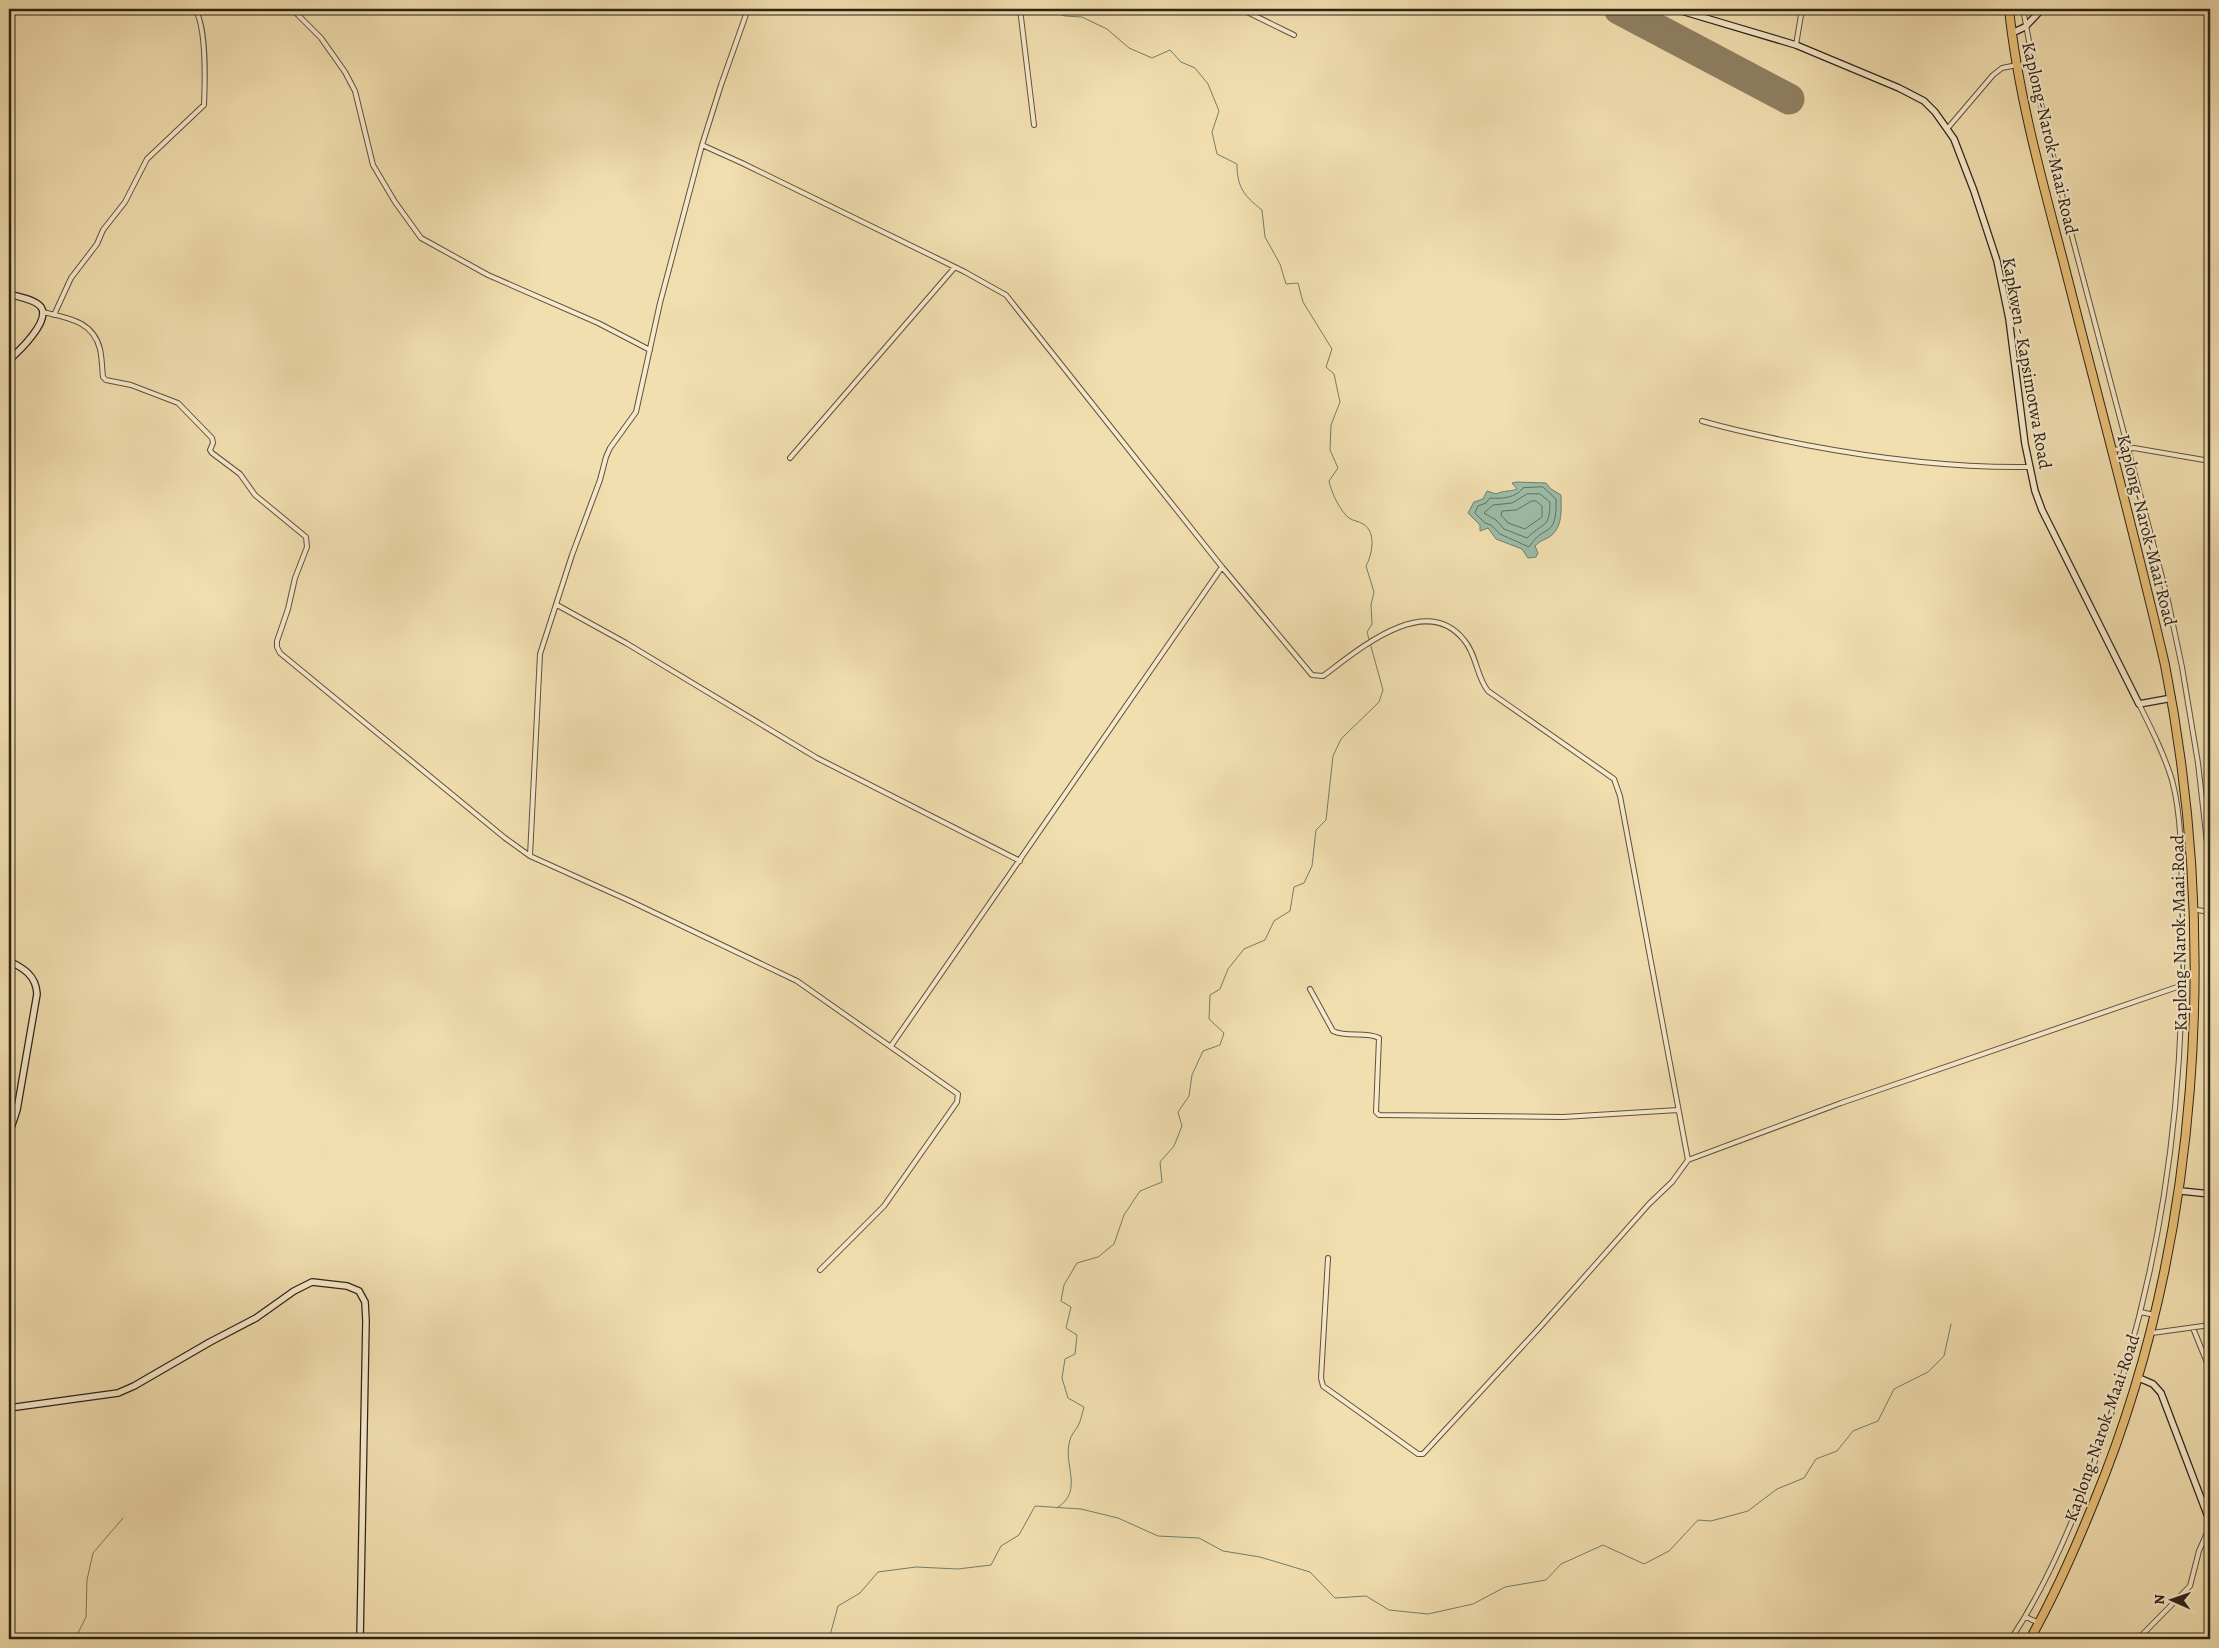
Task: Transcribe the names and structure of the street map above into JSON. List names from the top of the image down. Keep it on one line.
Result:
{"streets":{"highway":["Kaplong-Narok-Maai Road"],"street":["Kapkwen - Kapsimotwa Road"]},"north":"left"}
